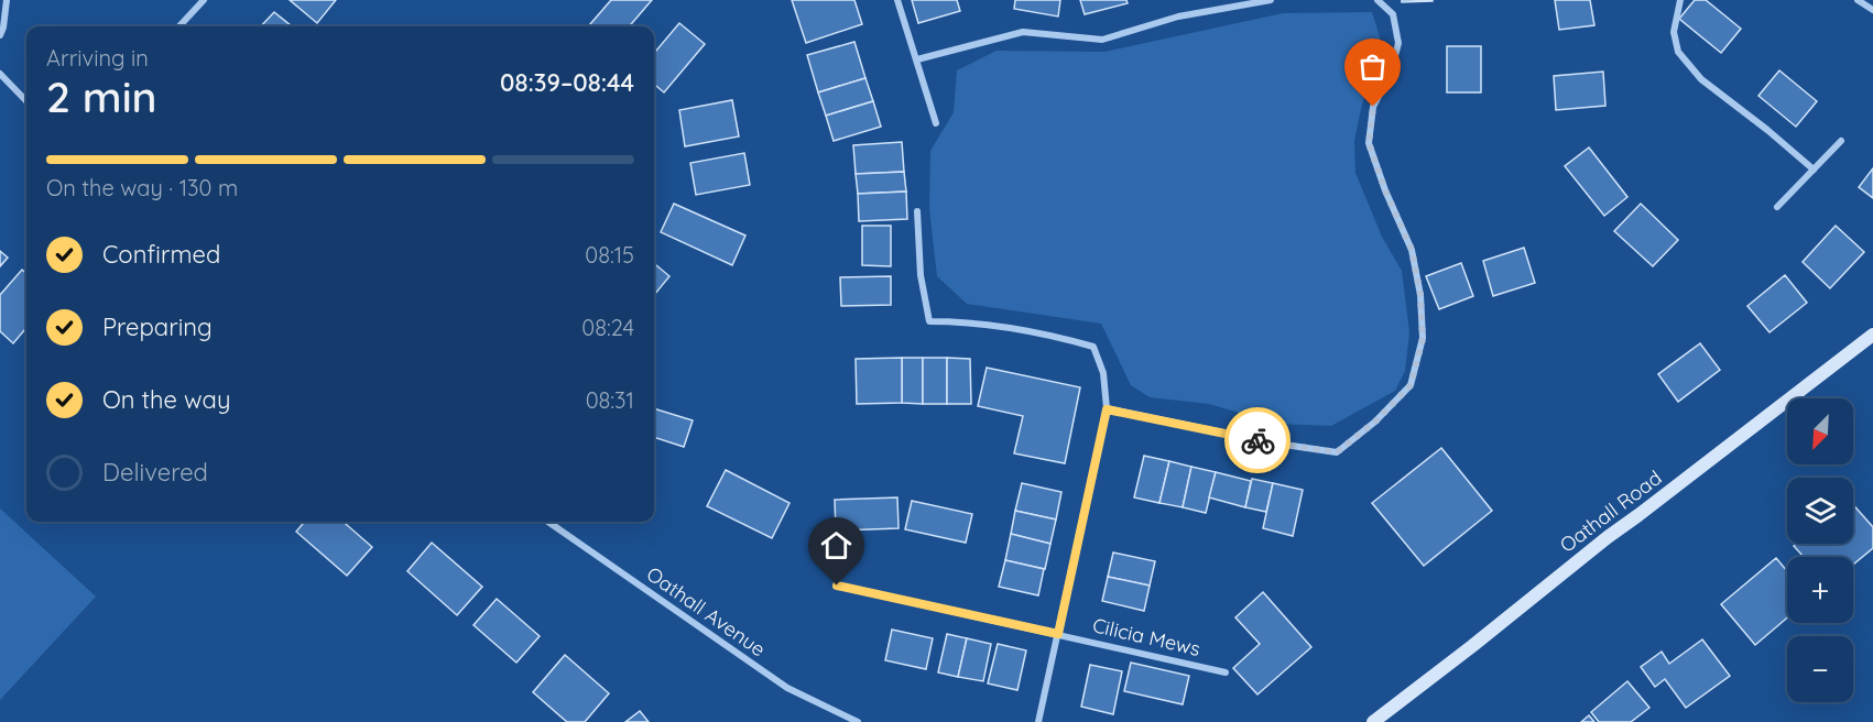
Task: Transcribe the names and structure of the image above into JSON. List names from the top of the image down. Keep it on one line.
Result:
{"streets":{"main road":["Oathall Road"],"street":["Oathall Avenue","Cilicia Mews"]},"north":"bottom left","page":{"heading":["2 min","Arriving in","08:39–08:44"],"bar":"On the way · 130 m","list":[["Confirmed","08:15"],["Preparing","08:24"],["On the way","08:31"],"Delivered"],"map_buttons":["+","−"]}}
